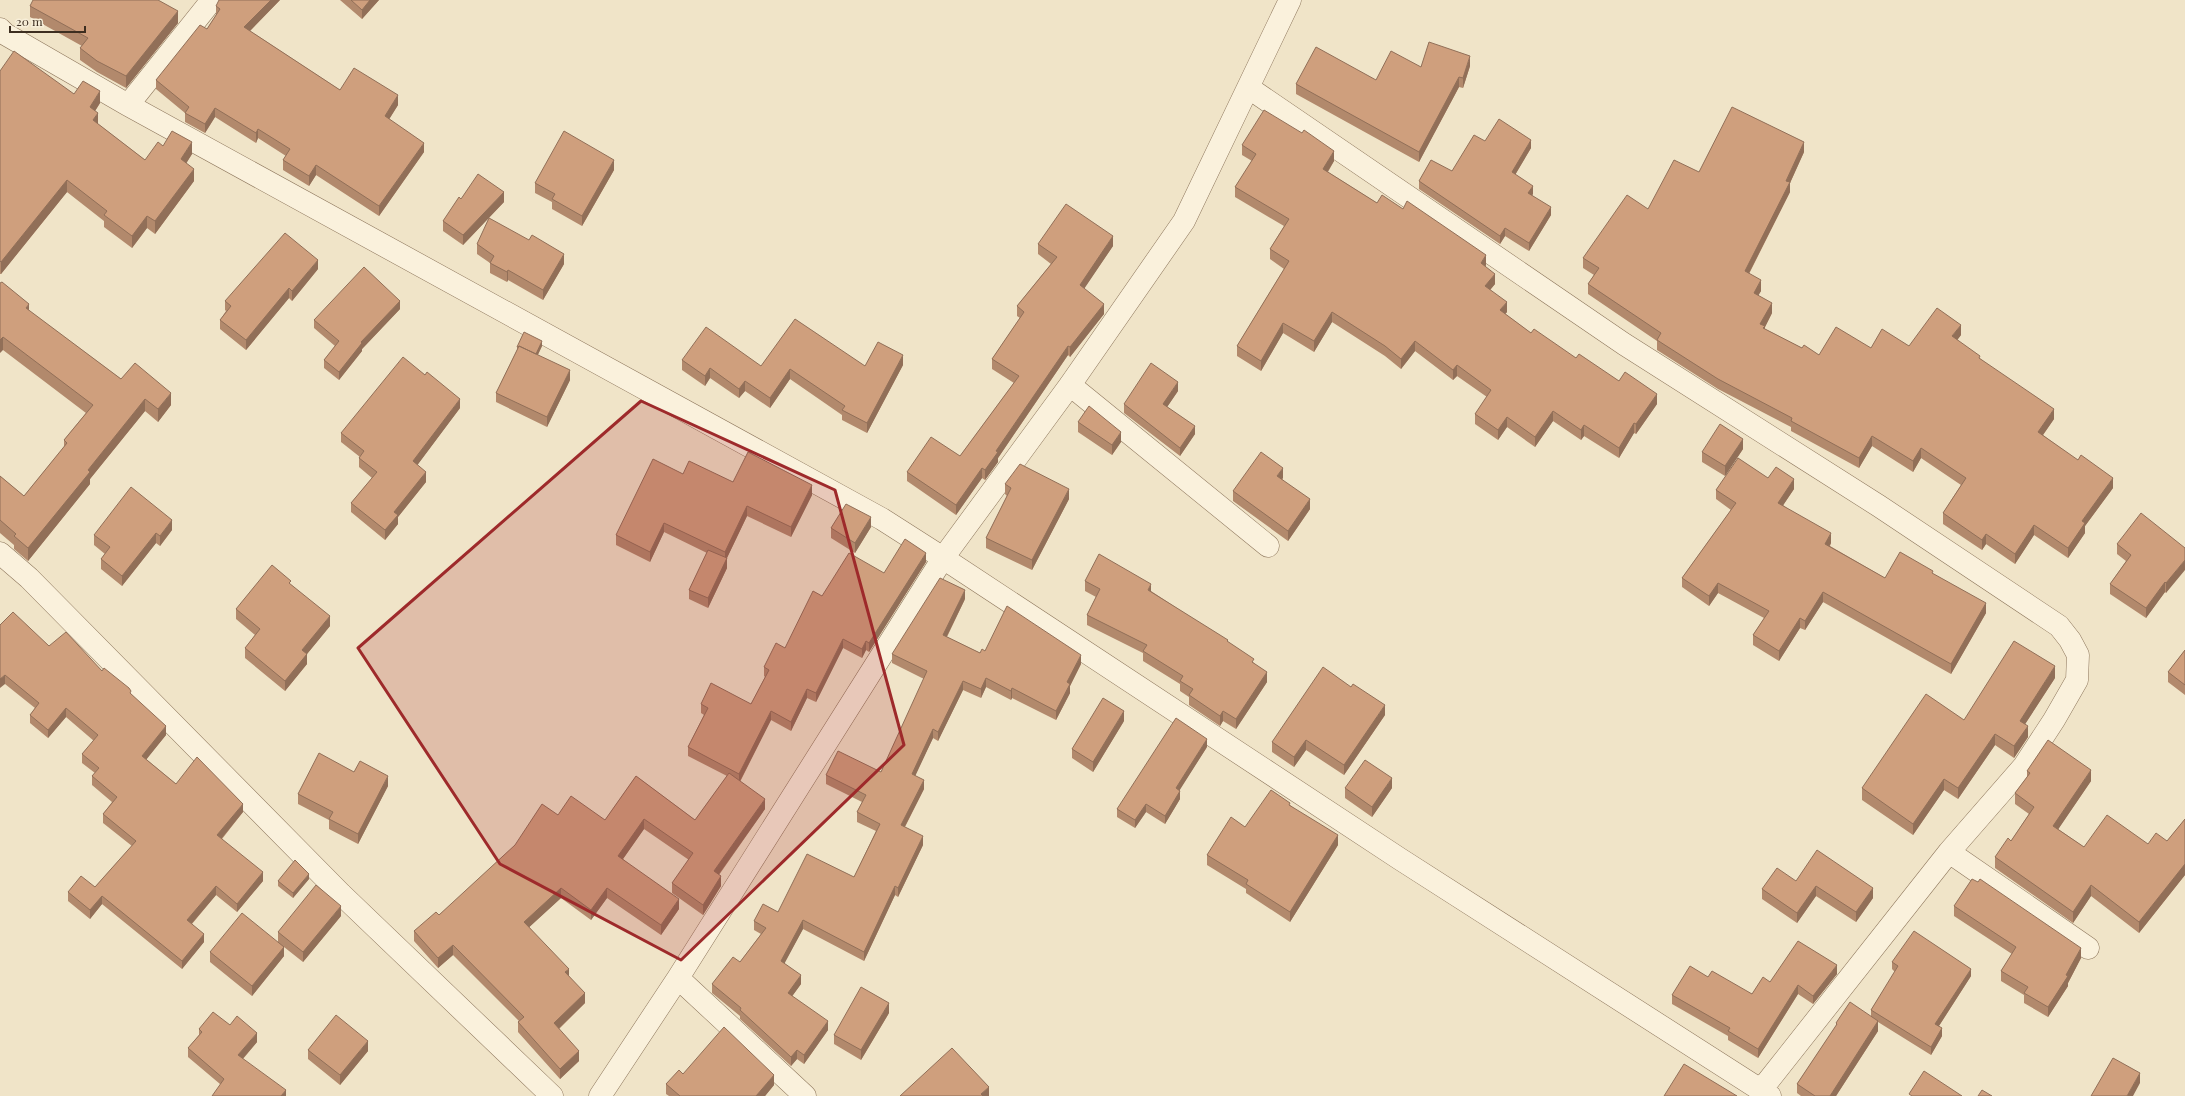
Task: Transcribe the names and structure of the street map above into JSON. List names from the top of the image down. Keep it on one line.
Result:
{"scale_bar":"20 m"}
